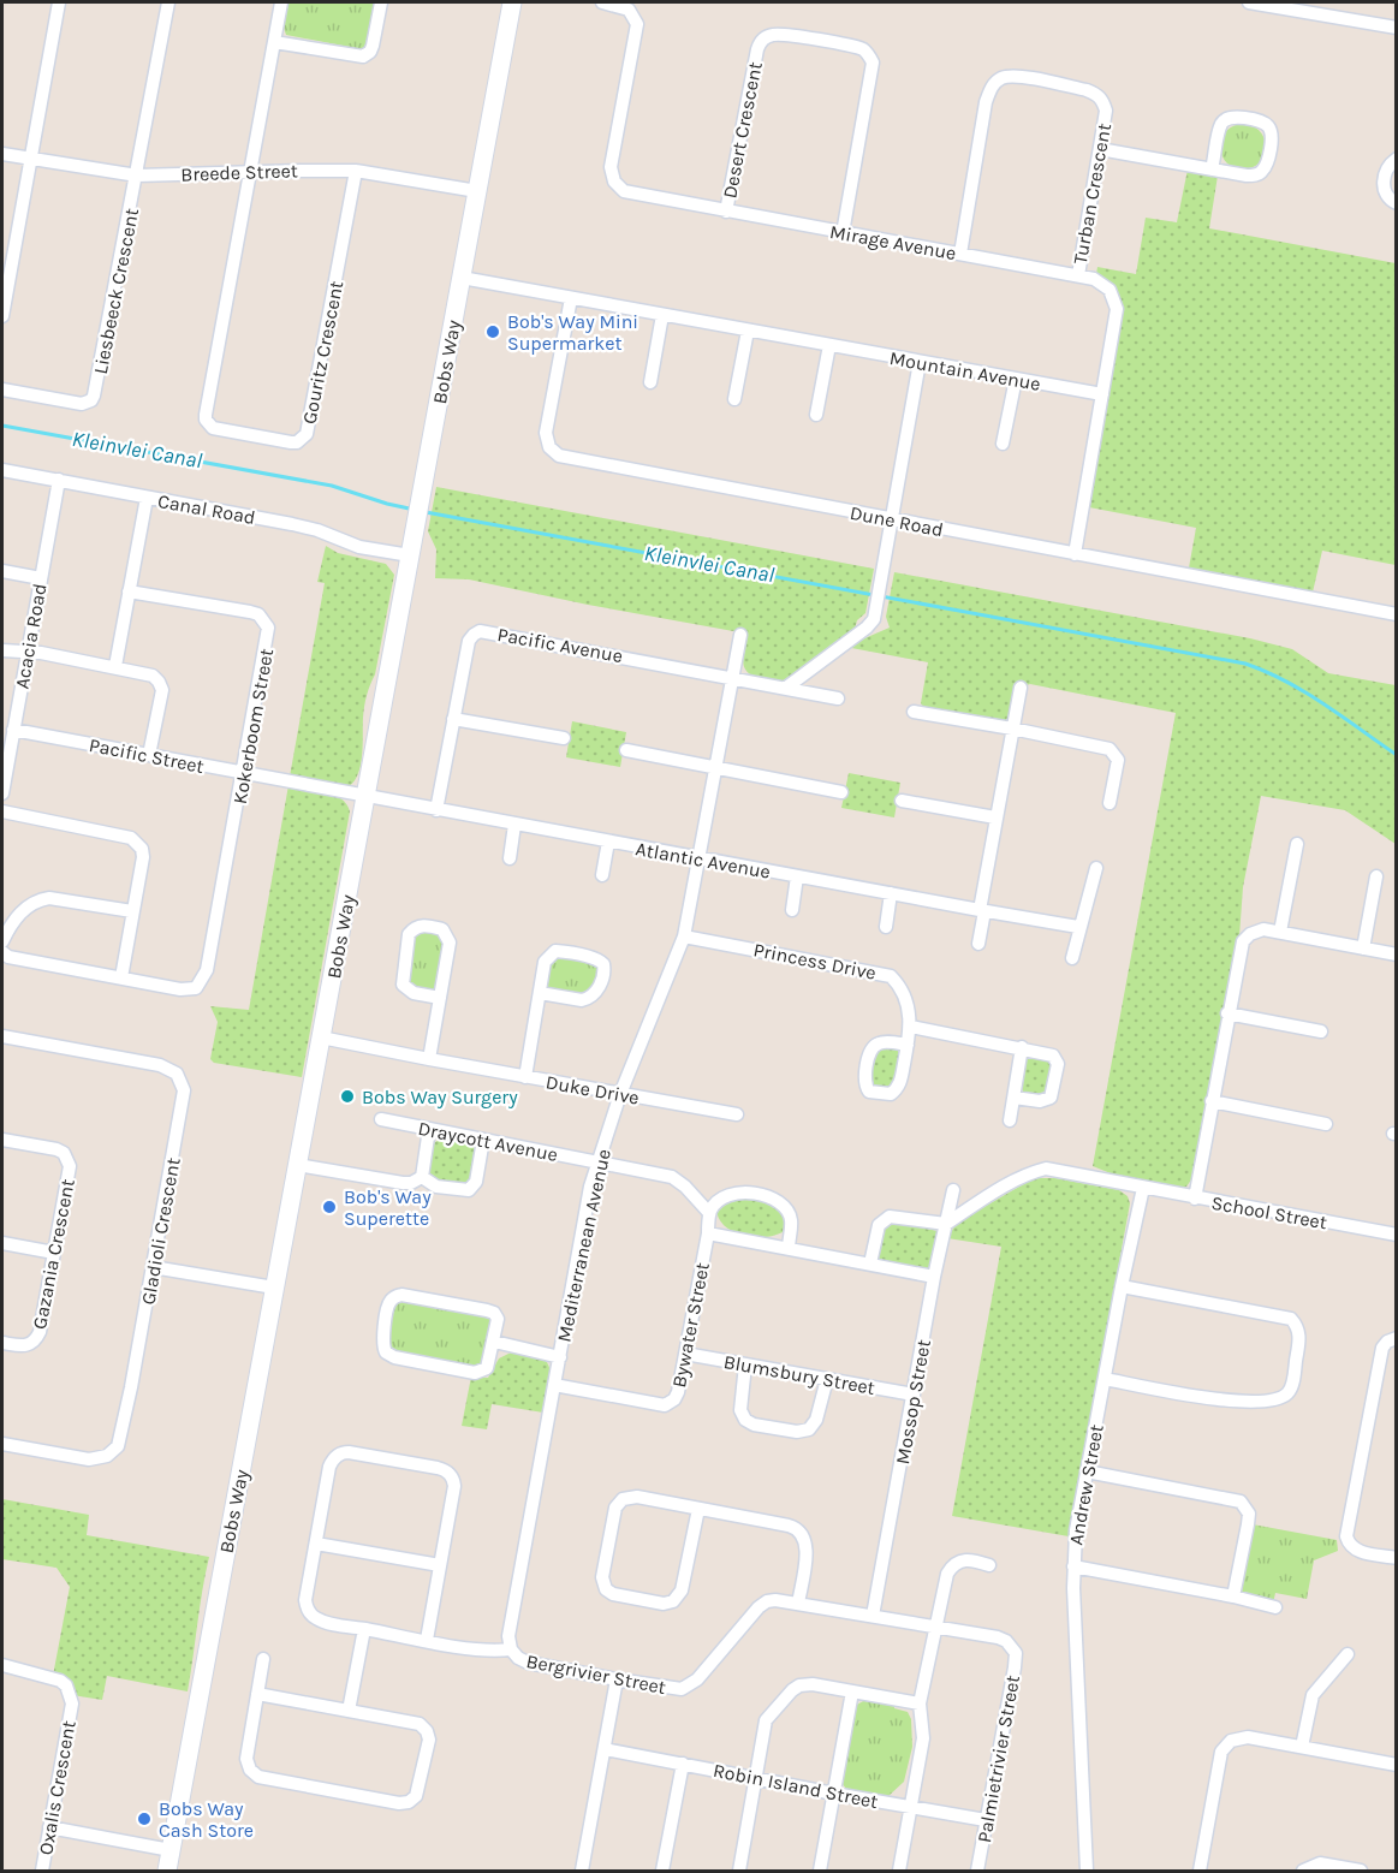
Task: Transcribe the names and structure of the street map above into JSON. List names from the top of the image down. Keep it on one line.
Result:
{"streets":{"street":["Desert Crescent","Breede Street","Turban Crescent","Mirage Avenue","Liesbeeck Crescent","Gouritz Crescent","Bobs Way","Mountain Avenue","Canal Road","Dune Road","Acacia Road","Pacific Avenue","Kokerboom Street","Pacific Street","Atlantic Avenue","Princess Drive","Duke Drive","Draycott Avenue","School Street","Gladioli Crescent","Mediterranean Avenue","Gazania Crescent","Bywater Street","Blumsbury Street","Mossop Street","Andrew Street","Bergrivier Street","Palmietrivier Street","Robin Island Street","Oxalis Crescent"]},"crossings":[["Desert Crescent","Mirage Avenue"],["Breede Street","Liesbeeck Crescent"],["Breede Street","Gouritz Crescent"],["Breede Street","Bobs Way"],["Turban Crescent","Mirage Avenue"],["Mirage Avenue","Mountain Avenue"],["Mirage Avenue","Dune Road"],["Bobs Way","Mountain Avenue"],["Bobs Way","Canal Road"],["Bobs Way","Pacific Street"],["Bobs Way","Atlantic Avenue"],["Bobs Way","Duke Drive"],["Mountain Avenue","Dune Road"],["Canal Road","Acacia Road"],["Acacia Road","Pacific Street"],["Pacific Avenue","Atlantic Avenue"],["Pacific Avenue","Mediterranean Avenue"],["Kokerboom Street","Pacific Street"],["Pacific Street","Atlantic Avenue"],["Atlantic Avenue","Mediterranean Avenue"],["Princess Drive","Mediterranean Avenue"],["Duke Drive","Mediterranean Avenue"],["Draycott Avenue","Mediterranean Avenue"],["Draycott Avenue","Bywater Street"],["School Street","Mossop Street"],["School Street","Andrew Street"],["Mediterranean Avenue","Bywater Street"],["Mediterranean Avenue","Bergrivier Street"],["Bywater Street","Blumsbury Street"],["Blumsbury Street","Mossop Street"],["Mossop Street","Bergrivier Street"],["Bergrivier Street","Palmietrivier Street"],["Palmietrivier Street","Robin Island Street"]],"water":["Kleinvlei Canal"],"places":["Bob's Way Mini Supermarket","Bobs Way Surgery","Bob's Way Superette","Bobs Way Cash Store"]}
